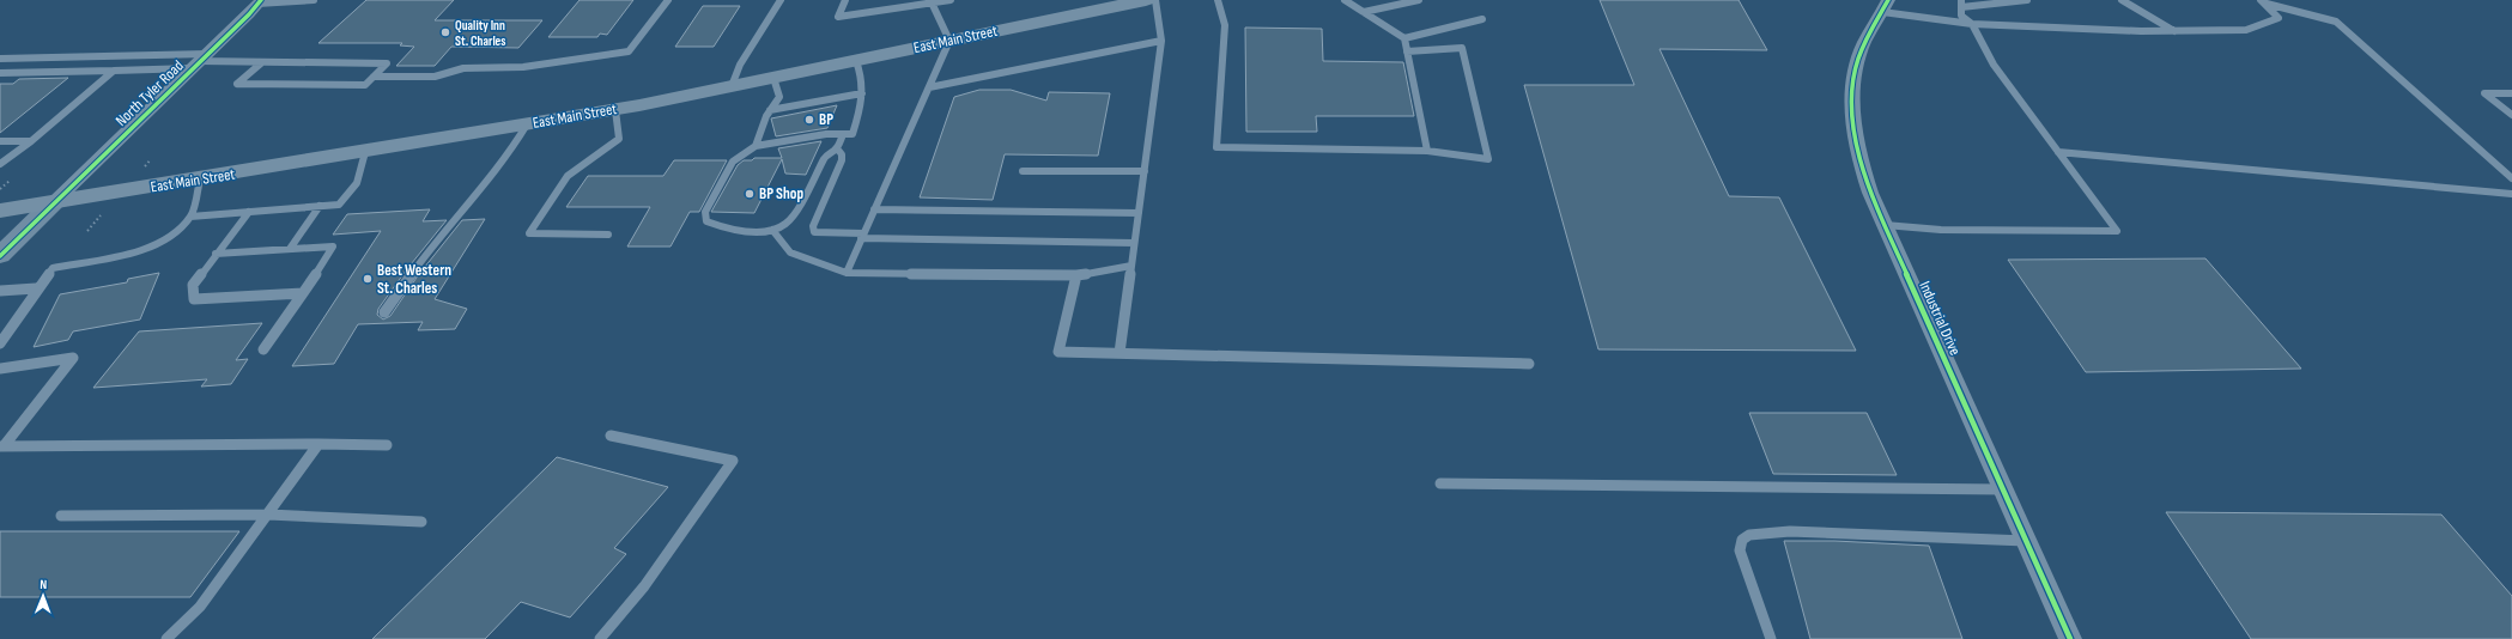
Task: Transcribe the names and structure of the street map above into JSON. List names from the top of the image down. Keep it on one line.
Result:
{"streets":{"main road":["East Main Street"],"street":["North Tyler Road","Industrial Drive"]},"crossings":[["East Main Street","North Tyler Road"]],"places":["Quality Inn St. Charles","BP","BP Shop","Best Western St. Charles"],"north":"top"}
